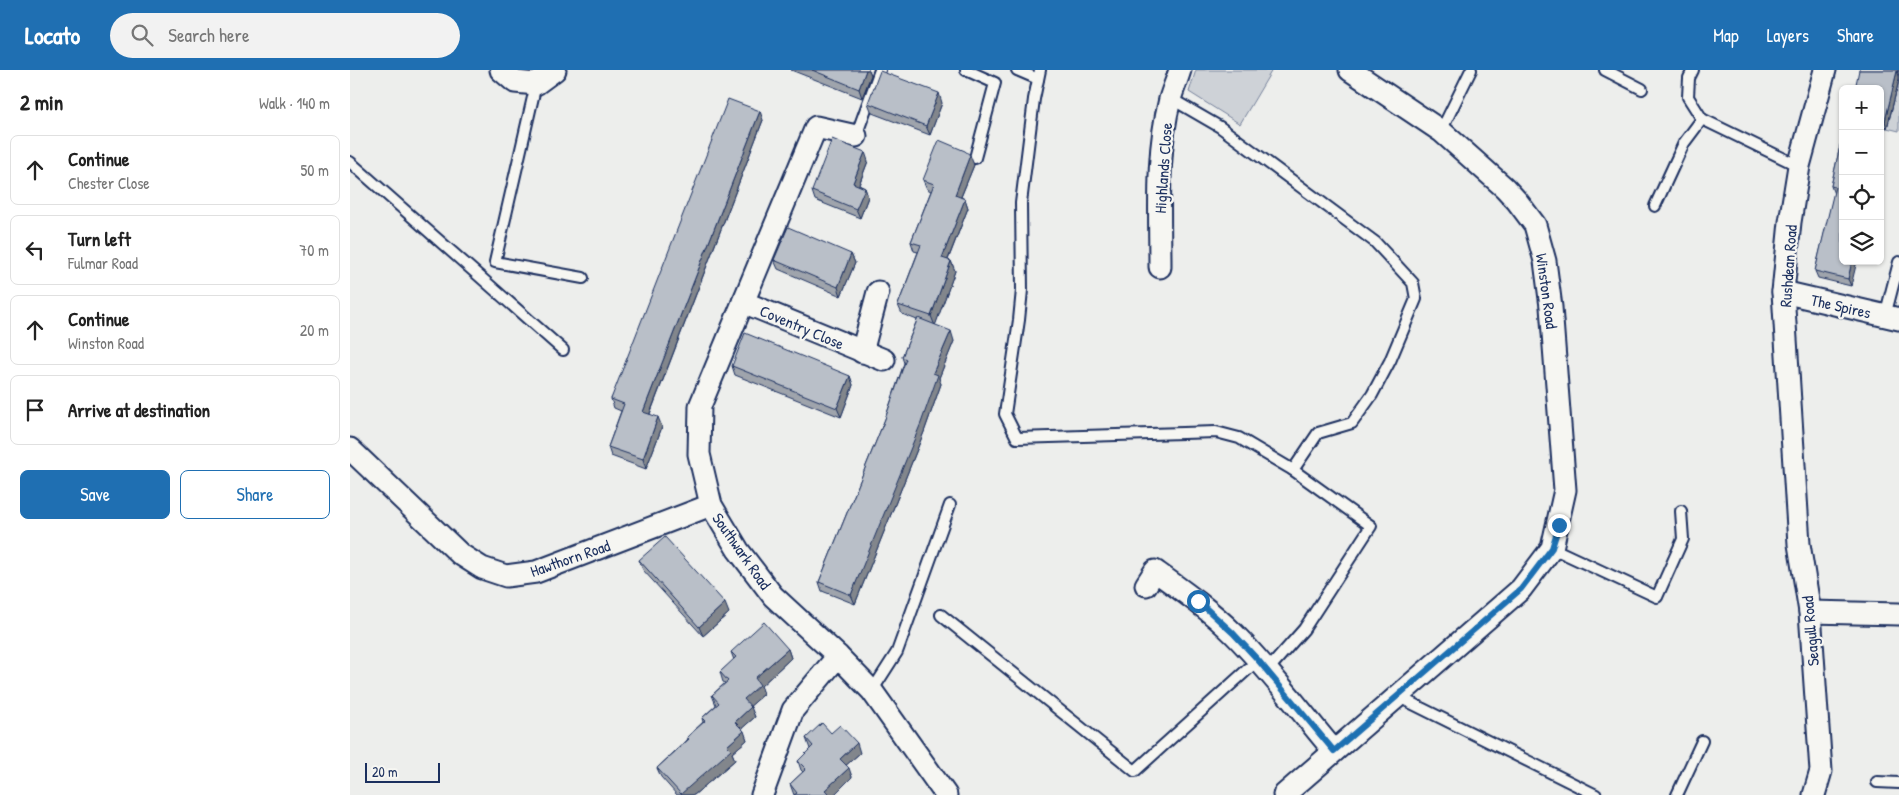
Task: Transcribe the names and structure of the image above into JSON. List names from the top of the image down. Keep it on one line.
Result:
{"streets":{"street":["Highlands Close","Rushdean Road","Winston Road","The Spires","Coventry Close","Southwark Road","Hawthorn Road","Seagull Road"]},"crossings":[["Rushdean Road","The Spires"],["Rushdean Road","Seagull Road"],["Coventry Close","Southwark Road"],["Southwark Road","Hawthorn Road"]],"scale_bar":"20 m","page":{"header":"Locato","search":"Search here","nav":["Map","Layers","Share"],"heading":["2 min","Walk · 140 m"],"map_buttons":["+","−"],"list":[["Continue","Chester Close","50 m"],["Turn left","Fulmar Road","70 m"],["Continue","Winston Road","20 m"],"Arrive at destination"],"buttons":["Save","Share"],"scale":"20 m"}}
